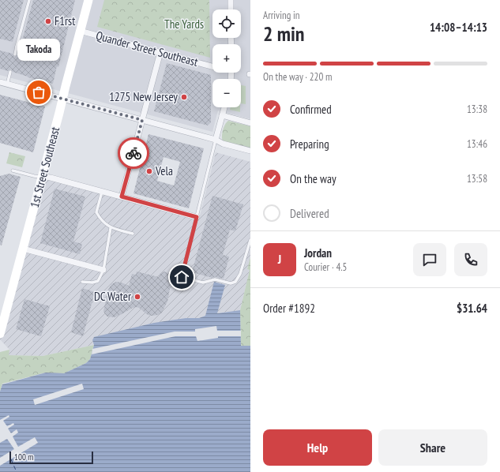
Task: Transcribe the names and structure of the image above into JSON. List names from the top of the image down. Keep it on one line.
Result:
{"streets":{"street":["Quander Street Southeast","1st Street Southeast"]},"crossings":[["Quander Street Southeast","1st Street Southeast"]],"parks":["The Yards"],"places":["F1rst","Takoda","1275 New Jersey","Vela","DC Water"],"scale_bar":"100 m","page":{"heading":["2 min","Arriving in","14:08–14:13"],"panel":["Jordan","Courier · 4.5","Order #1892","$31.64"],"map_buttons":["+","−"],"bubble":"Takoda","bar":"On the way · 220 m","list":[["Confirmed","13:38"],["Preparing","13:46"],["On the way","13:58"],"Delivered"],"round":"J","buttons":["Help","Share"],"scale":"100 m"}}
